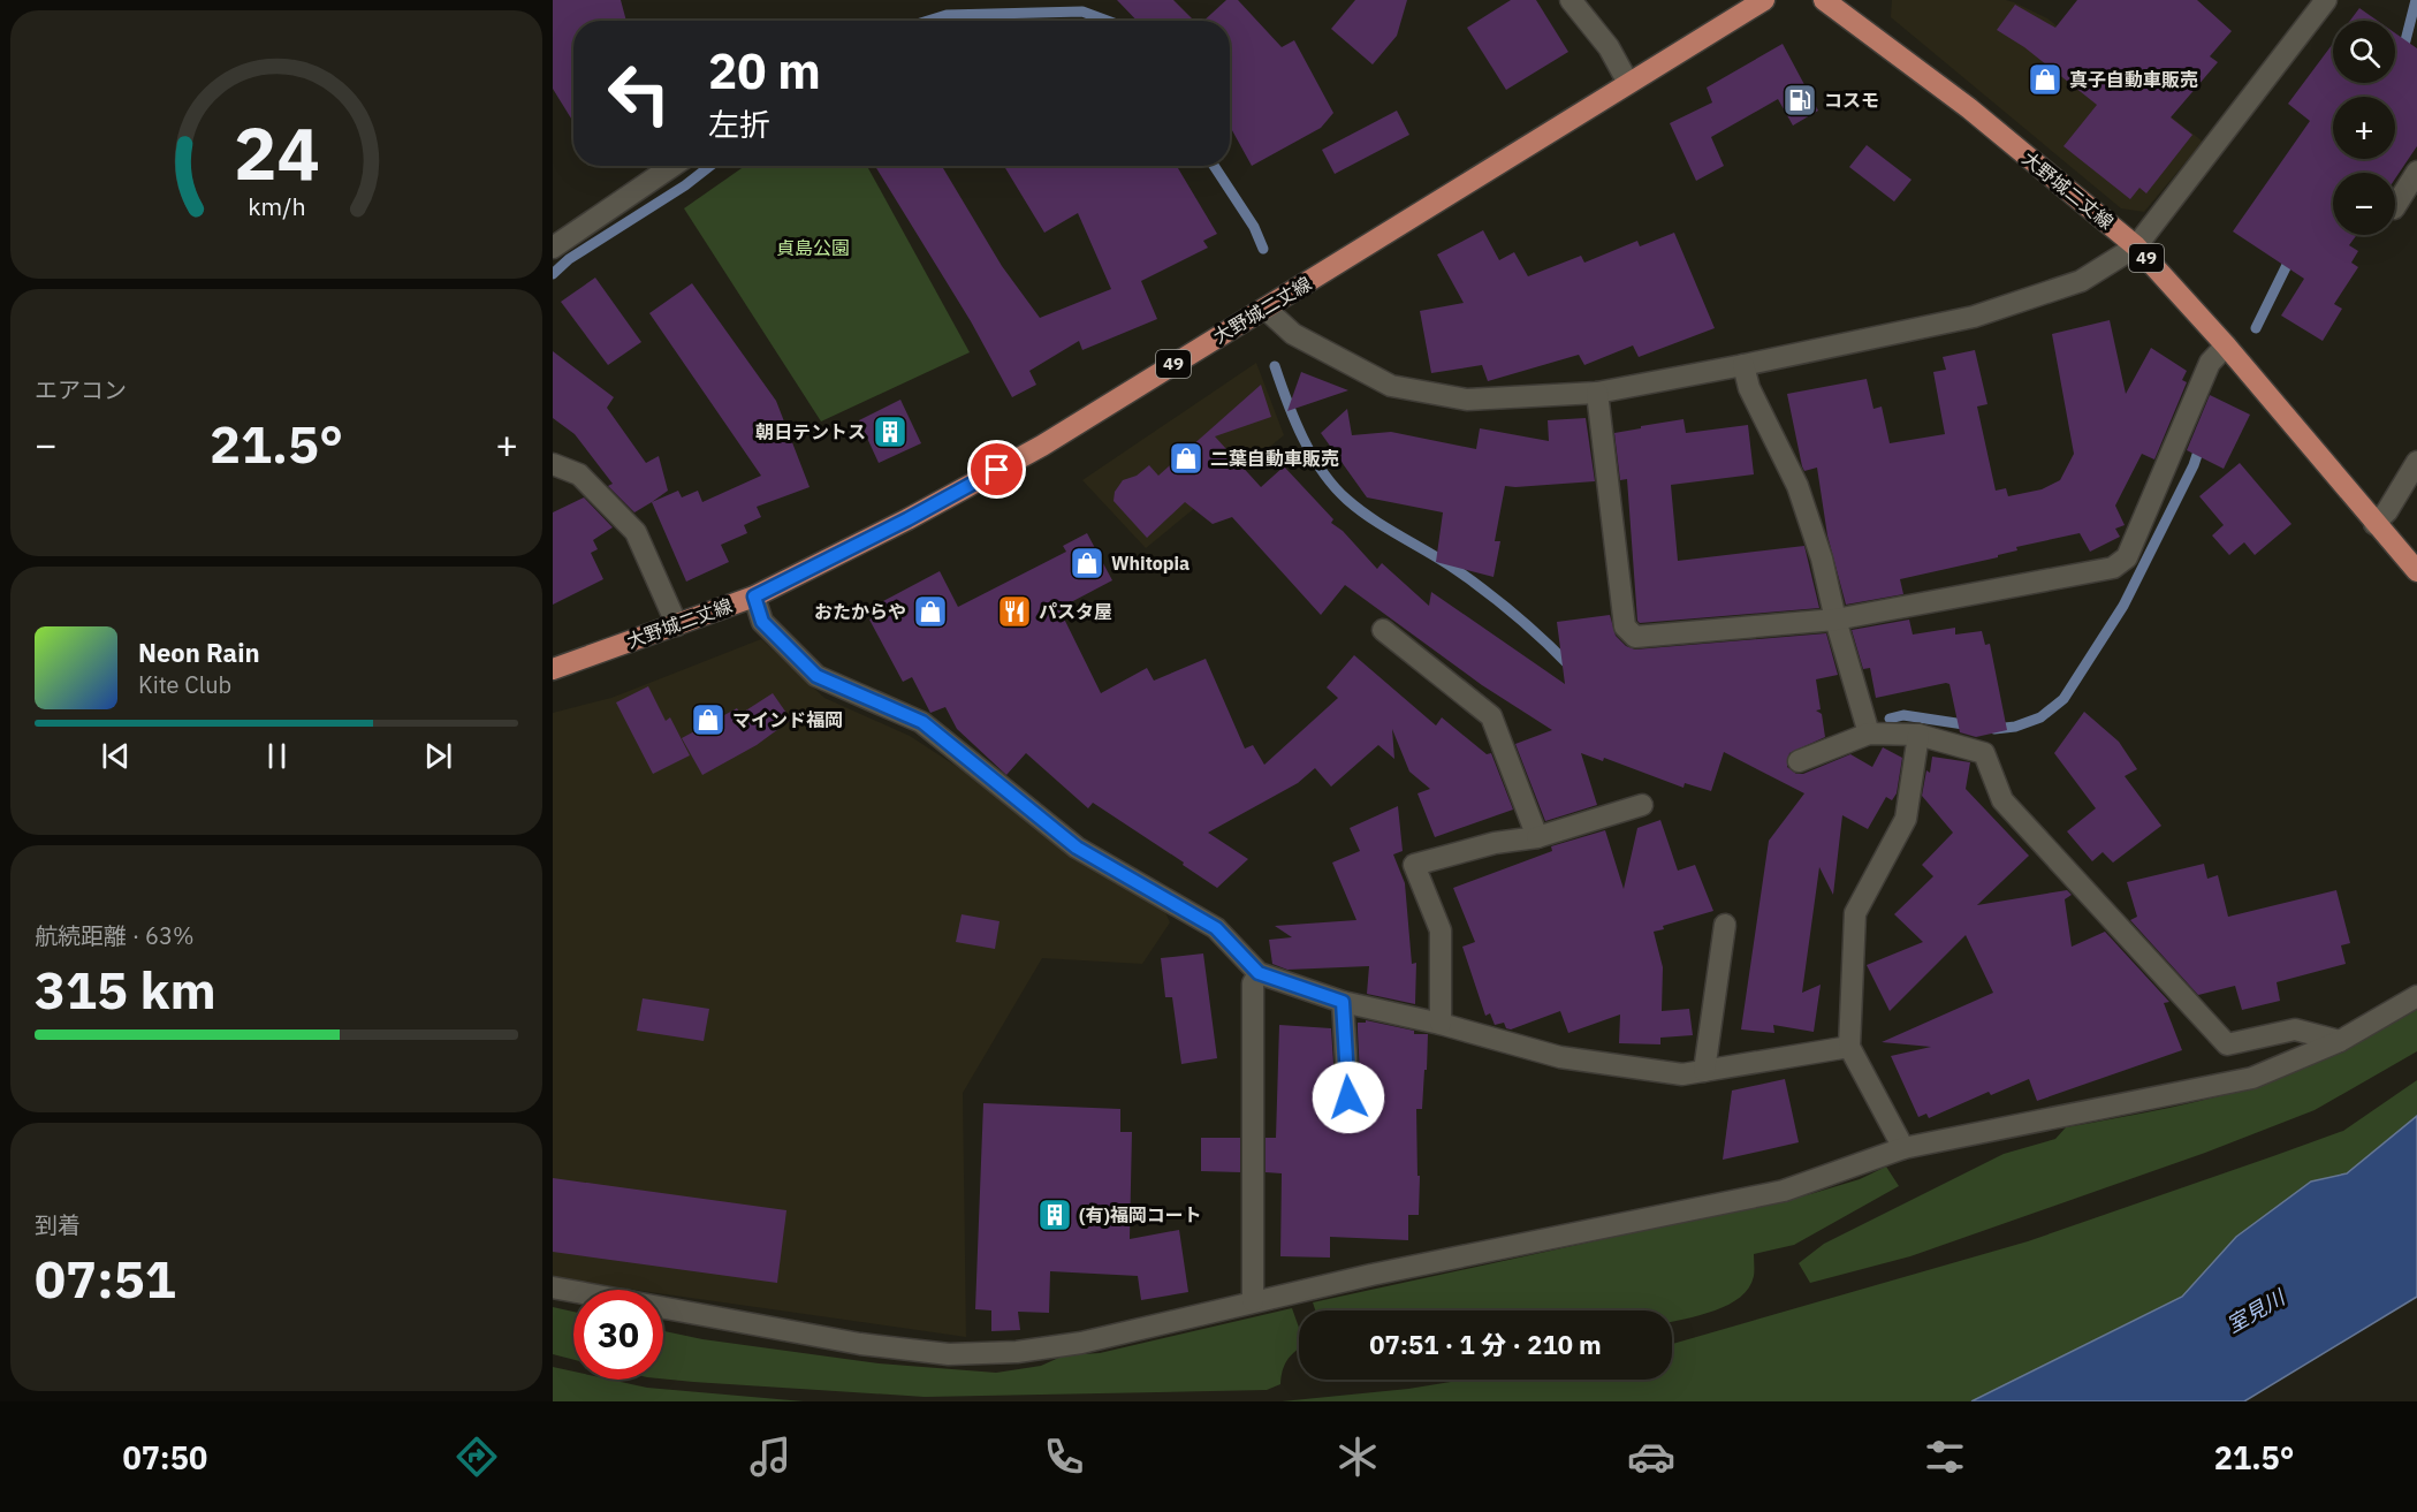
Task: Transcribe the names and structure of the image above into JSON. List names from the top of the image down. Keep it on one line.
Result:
{"streets":{"main road":["大野城二丈線","49"]},"water":["室見川"],"parks":["貞島公園"],"places":{"shop":["真子自動車販売","二葉自動車販売","Whitopia","おたからや","マインド福岡"],"fuel station":["コスモ"],"building":["朝日テントス","(有)福岡コート"],"restaurant":["パスタ屋"]},"page":{"map_buttons":["+","−"],"turn":["20 m","左折"],"tile":["エアコン",["航続距離 · 63%","315 km"],["到着","07:51"]],"heat":["−","21.5°","+"],"song":["Neon Rain","Kite Club"],"limit":"30","trip":"07:51 · 1 分 · 210 m","tabs":["07:50","21.5°"],"gauge":["24","km/h"]}}
